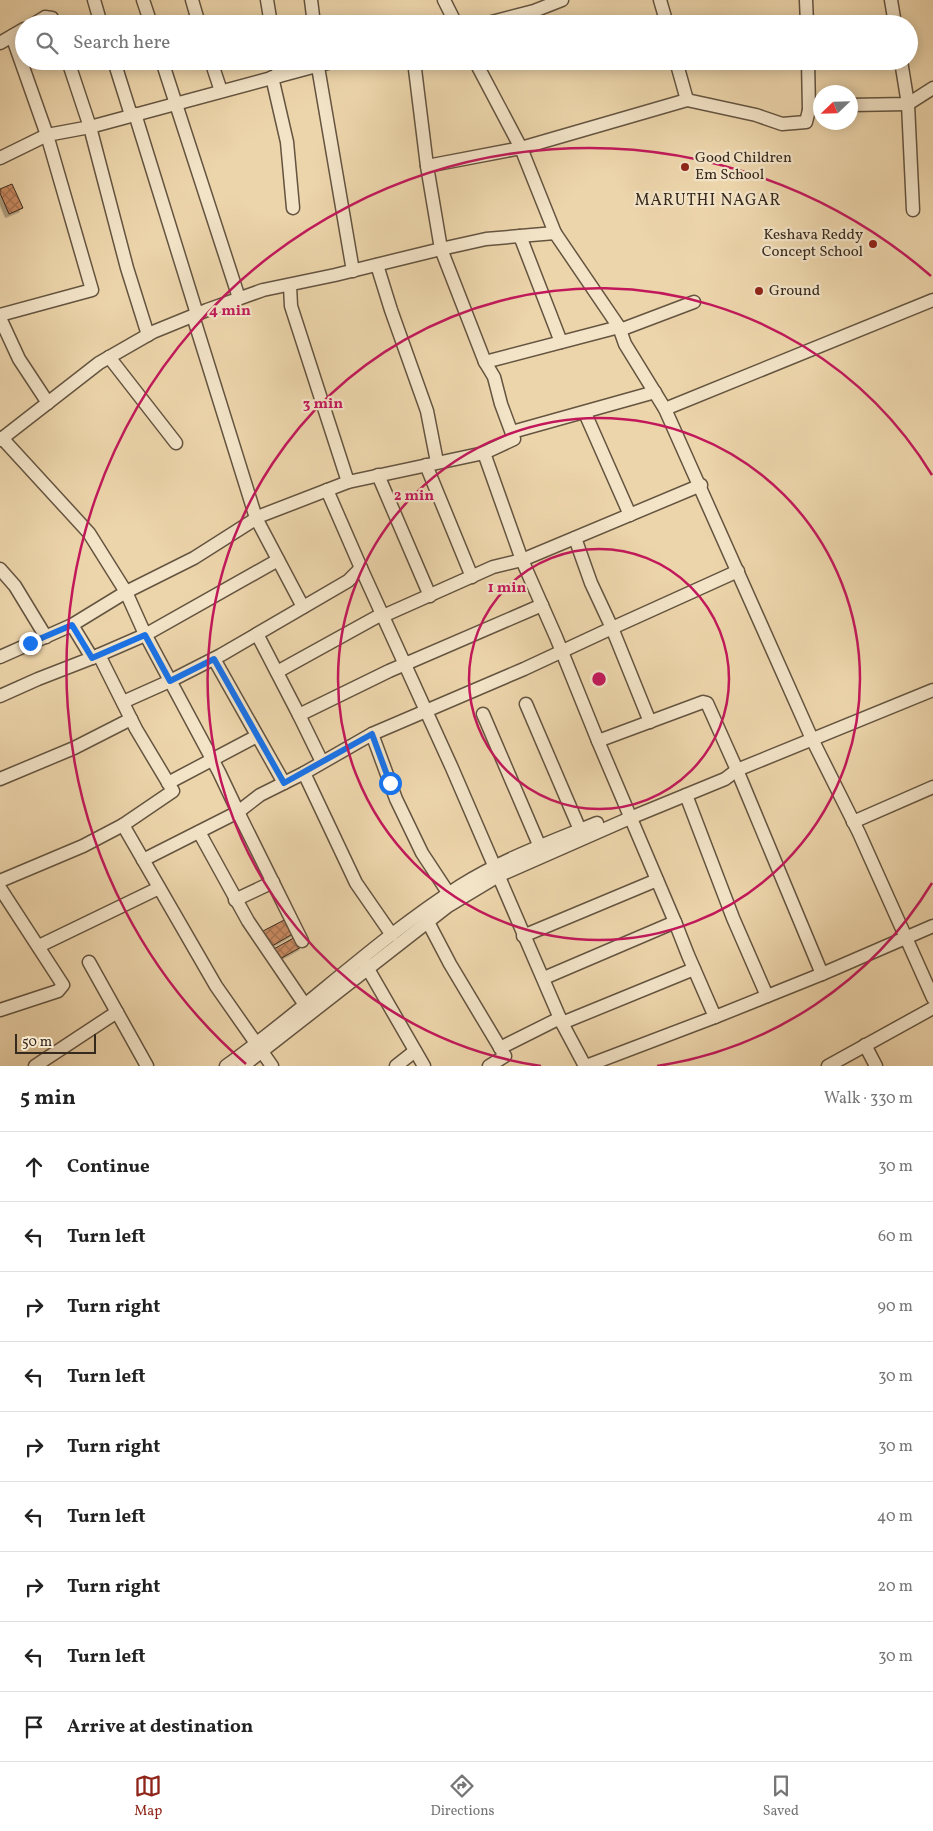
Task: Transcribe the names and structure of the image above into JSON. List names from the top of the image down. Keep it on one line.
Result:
{"districts":["MARUTHI NAGAR"],"places":["Good Children Em School","Keshava Reddy Concept School","Ground"],"scale_bar":"50 m","north":"bottom left","page":{"search":"Search here","scale":"50 m","heading":["5 min","Walk · 330 m"],"list":[["Continue","30 m"],["Turn left","60 m"],["Turn right","90 m"],["Turn left","30 m"],["Turn right","30 m"],["Turn left","40 m"],["Turn right","20 m"],["Turn left","30 m"],"Arrive at destination"],"nav":["Map","Directions","Saved"]},"rings":["4 min","3 min","2 min","1 min"]}
